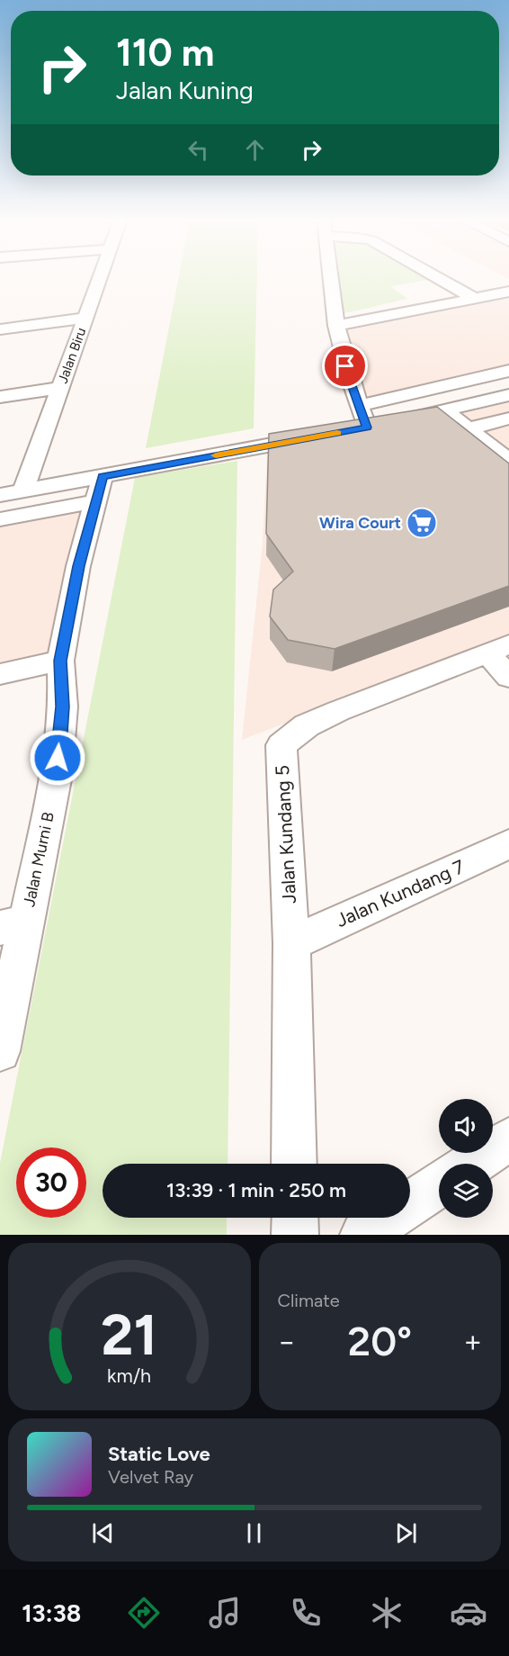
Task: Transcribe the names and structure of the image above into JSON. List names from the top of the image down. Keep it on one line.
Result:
{"streets":{"street":["Jalan Biru","Jalan Kundang 5","Jalan Murni B","Jalan Kundang 7"]},"crossings":[["Jalan Kundang 5","Jalan Kundang 7"]],"places":{"supermarket":["Wira Court"]},"page":{"turn":["110 m","Jalan Kuning"],"limit":"30","trip":"13:39 · 1 min · 250 m","tile":"Climate","heat":["−","20°","+"],"song":["Static Love","Velvet Ray"],"tabs":"13:38","gauge":["21","km/h"]}}
